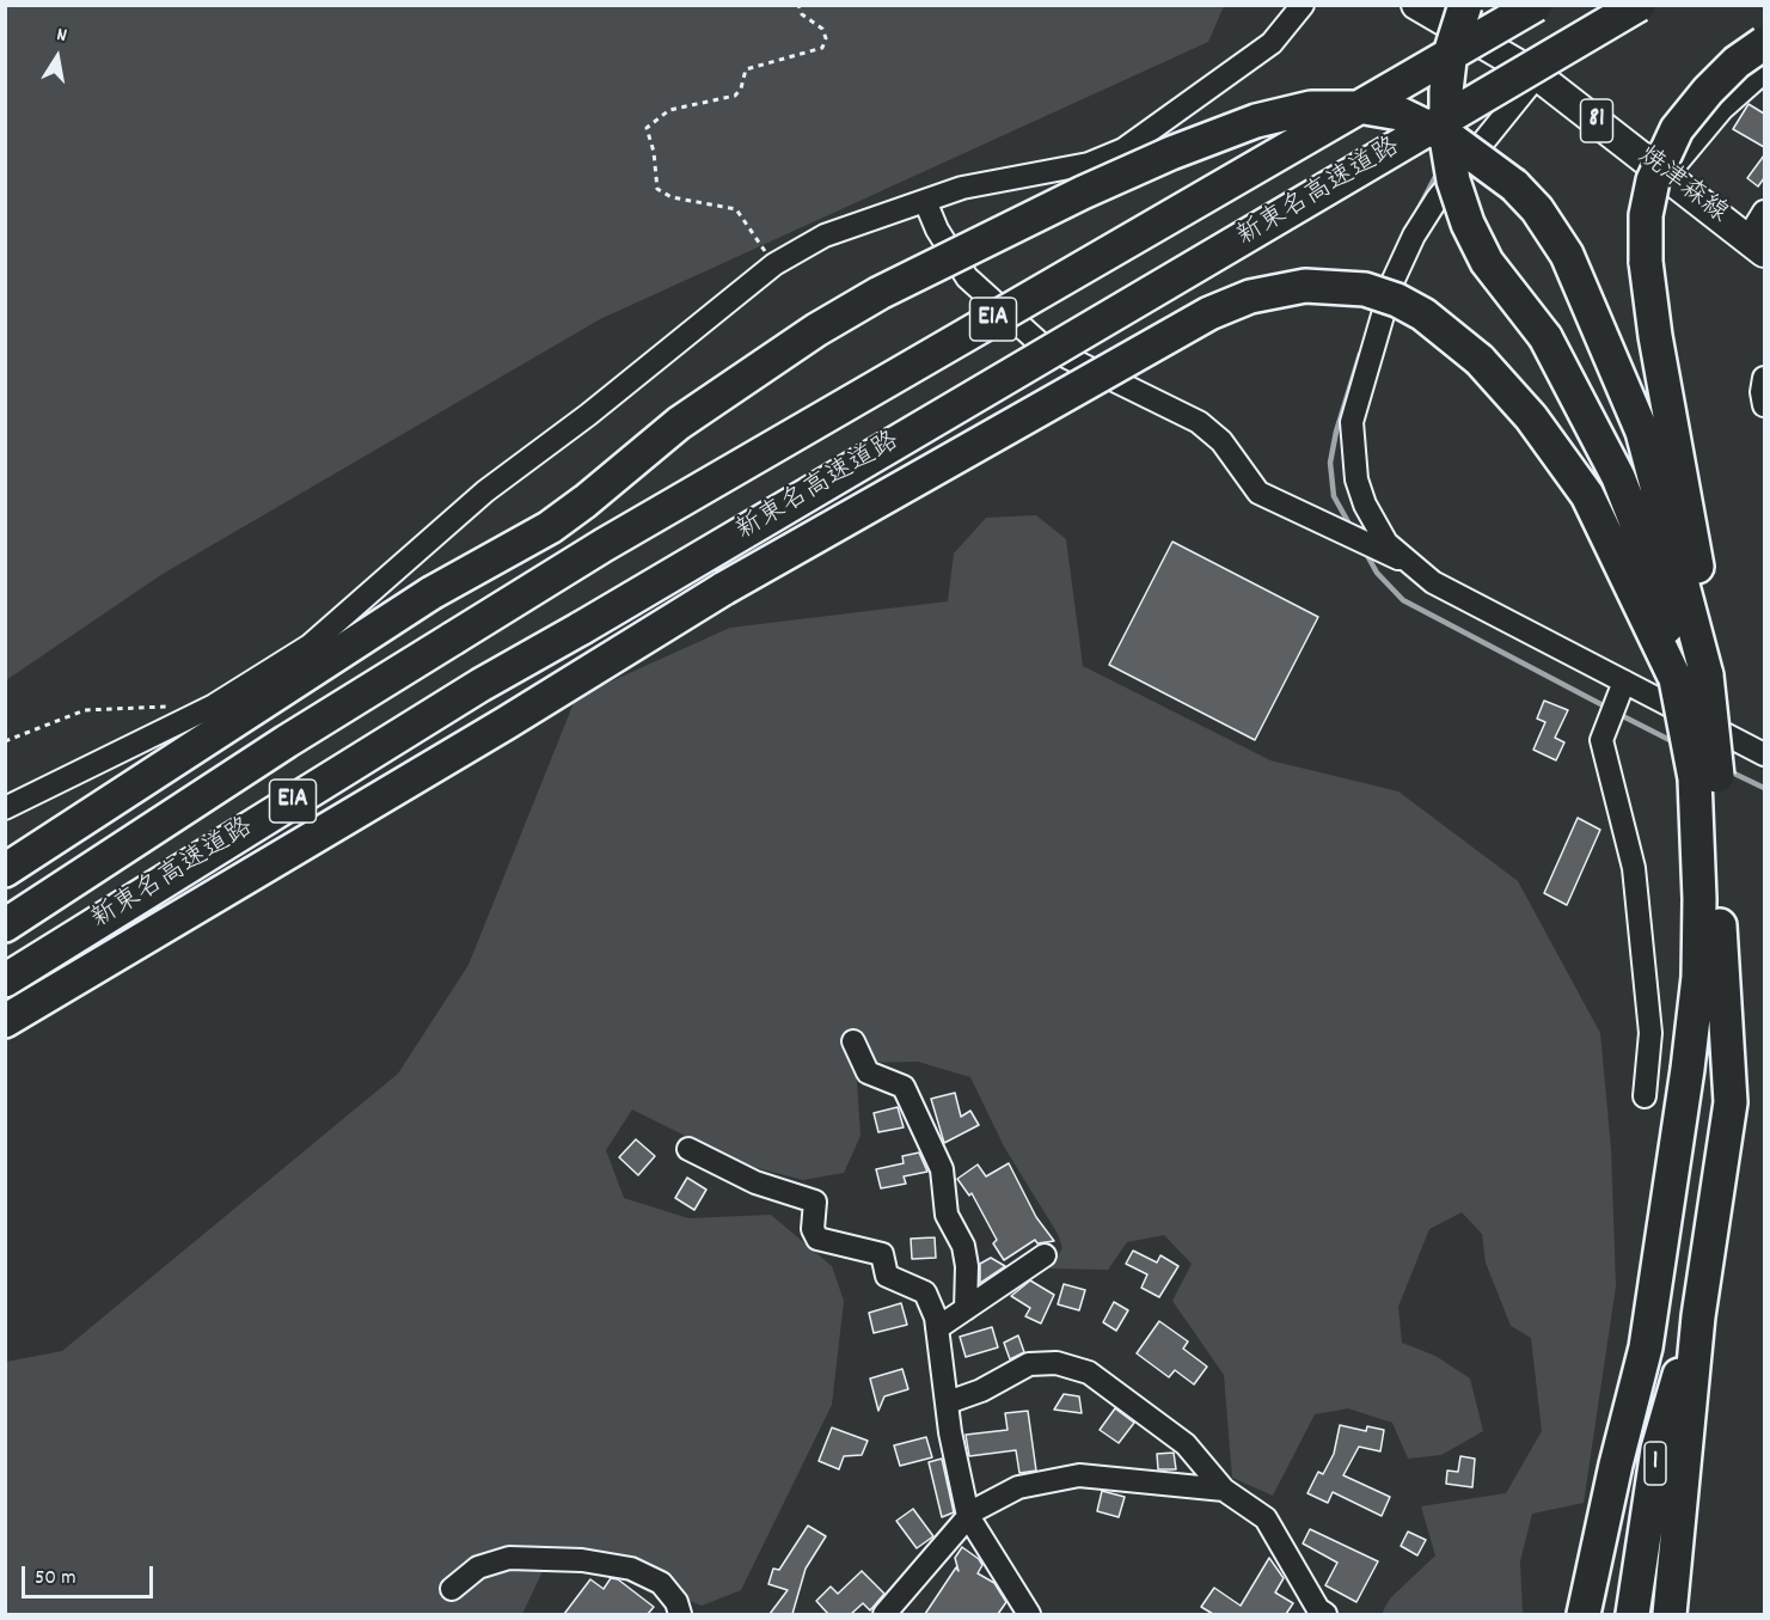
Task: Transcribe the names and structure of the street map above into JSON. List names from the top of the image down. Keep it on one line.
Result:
{"streets":{"highway":["新東名高速道路","E1A","1"],"main road":["81","焼津森線"]},"scale_bar":"50 m","north":"top"}
